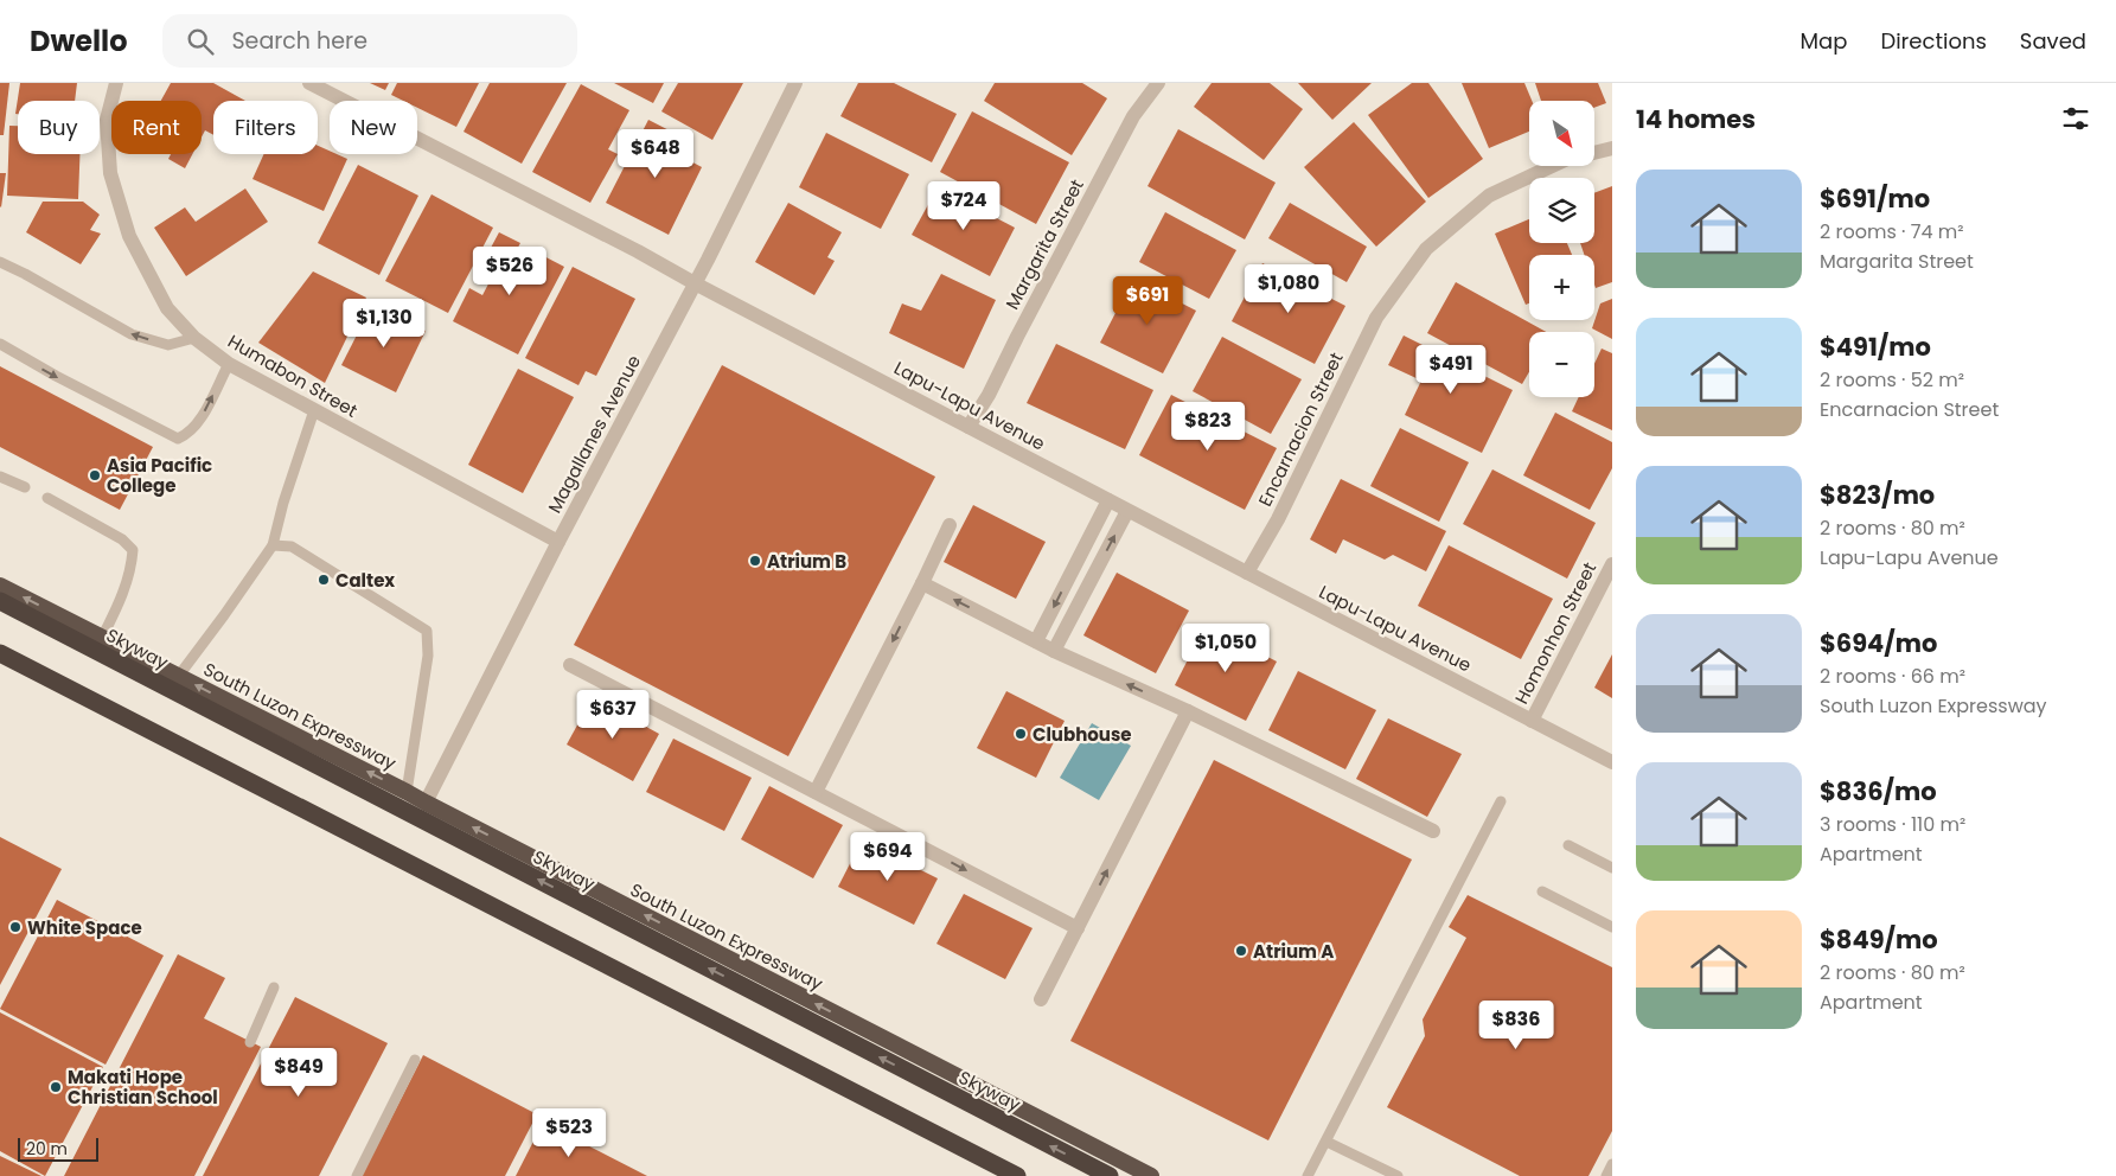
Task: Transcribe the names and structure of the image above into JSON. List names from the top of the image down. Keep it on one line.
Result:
{"streets":{"highway":["Skyway","South Luzon Expressway"],"street":["Margarita Street","Humabon Street","Lapu-Lapu Avenue","Encarnacion Street","Magallanes Avenue","Homonhon Street"]},"crossings":[["Margarita Street","Lapu-Lapu Avenue"],["Humabon Street","Magallanes Avenue"],["Lapu-Lapu Avenue","Encarnacion Street"],["Lapu-Lapu Avenue","Magallanes Avenue"],["Lapu-Lapu Avenue","Homonhon Street"],["Magallanes Avenue","South Luzon Expressway"]],"places":["Asia Pacific College","Atrium B","Caltex","Clubhouse","White Space","Atrium A","Makati Hope Christian School"],"scale_bar":"20 m","north":"bottom right","page":{"header":"Dwello","search":"Search here","nav":["Map","Directions","Saved"],"heading":"14 homes","map_buttons":["+","−"],"chip":["Buy","Rent","Filters","New"],"price":["$648","$724","$526","$1,080","$691","$1,130","$491","$823","$1,050","$637","$694","$836","$849","$523"],"list":[{"name":"$691/mo","note":"2 rooms · 74 m² · Margarita Street"},{"name":"$491/mo","note":"2 rooms · 52 m² · Encarnacion Street"},{"name":"$823/mo","note":"2 rooms · 80 m² · Lapu-Lapu Avenue"},{"name":"$694/mo","note":"2 rooms · 66 m² · South Luzon Expressway"},{"name":"$836/mo","note":"3 rooms · 110 m² · Apartment"},{"name":"$849/mo","note":"2 rooms · 80 m² · Apartment"}],"scale":"20 m"}}
